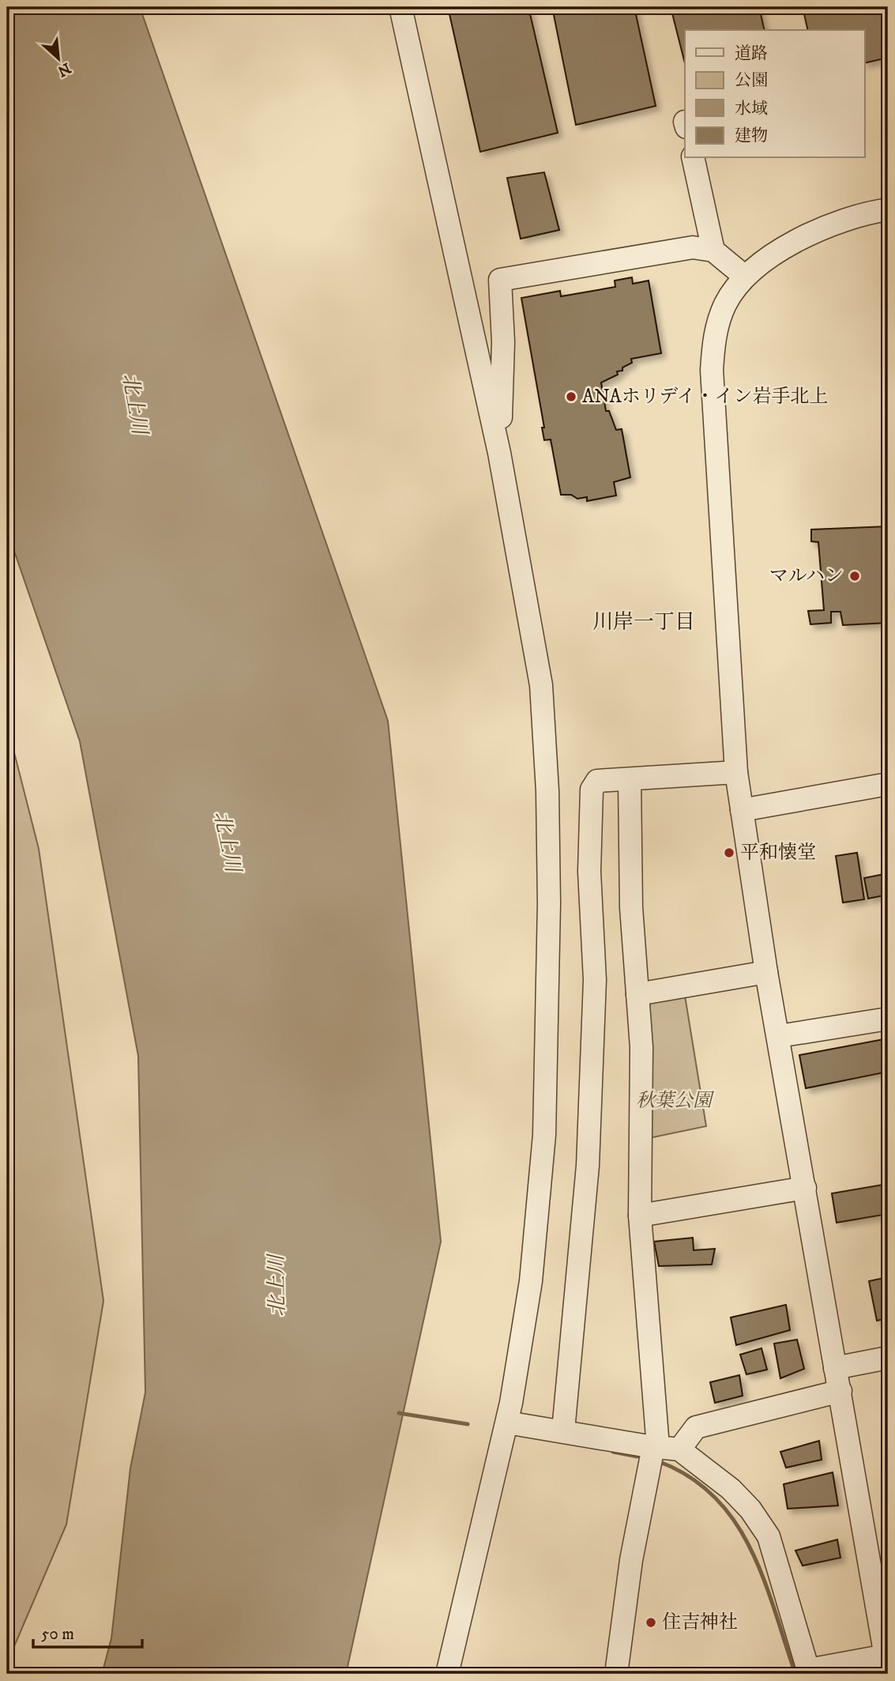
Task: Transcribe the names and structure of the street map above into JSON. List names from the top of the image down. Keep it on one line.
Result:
{"districts":["川岸一丁目"],"water":["北上川"],"parks":["秋葉公園"],"places":["ANAホリデイ・イン岩手北上","マルハン","平和懐堂","住吉神社"],"legend":["道路","公園","水域","建物"],"scale_bar":"50 m","north":"bottom right"}
